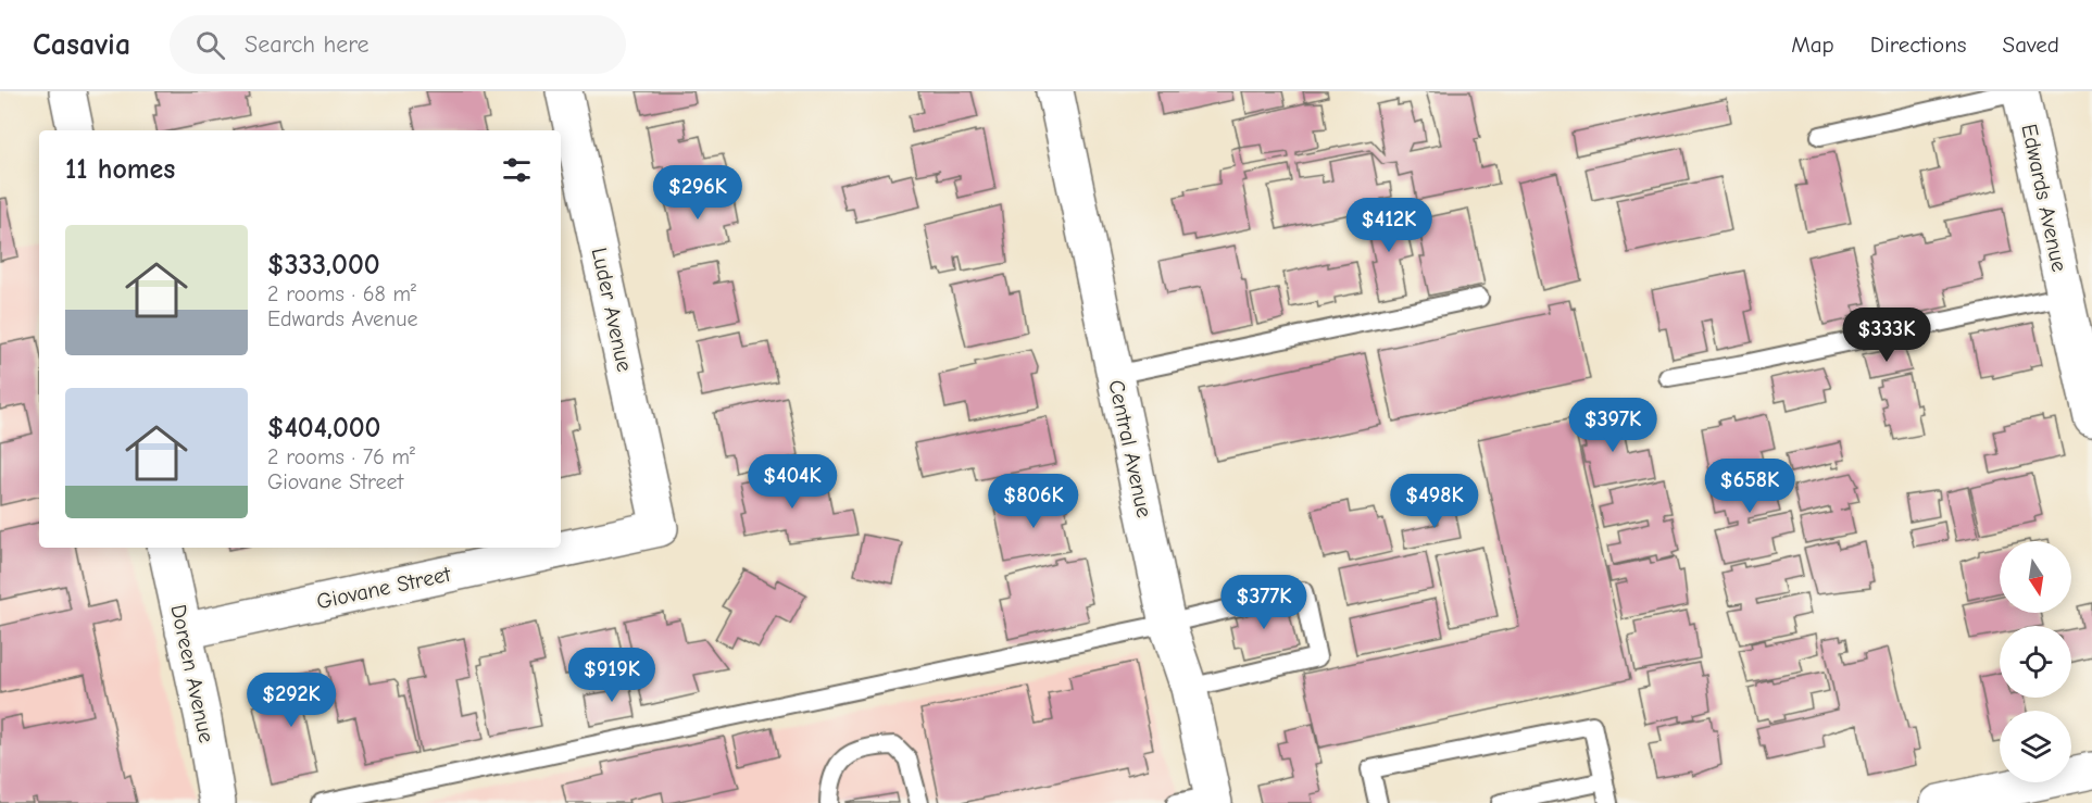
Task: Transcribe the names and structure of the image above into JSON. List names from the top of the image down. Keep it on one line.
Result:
{"streets":{"street":["Edwards Avenue","Luder Avenue","Central Avenue","Giovane Street","Doreen Avenue"]},"crossings":[["Luder Avenue","Giovane Street"],["Giovane Street","Doreen Avenue"]],"north":"bottom","page":{"header":"Casavia","search":"Search here","nav":["Map","Directions","Saved"],"heading":"11 homes","price":["$296K","$412K","$333K","$397K","$404K","$658K","$806K","$498K","$377K","$919K","$292K"],"list":[{"name":"$333,000","note":"2 rooms · 68 m² · Edwards Avenue"},{"name":"$404,000","note":"2 rooms · 76 m² · Giovane Street"}]}}
